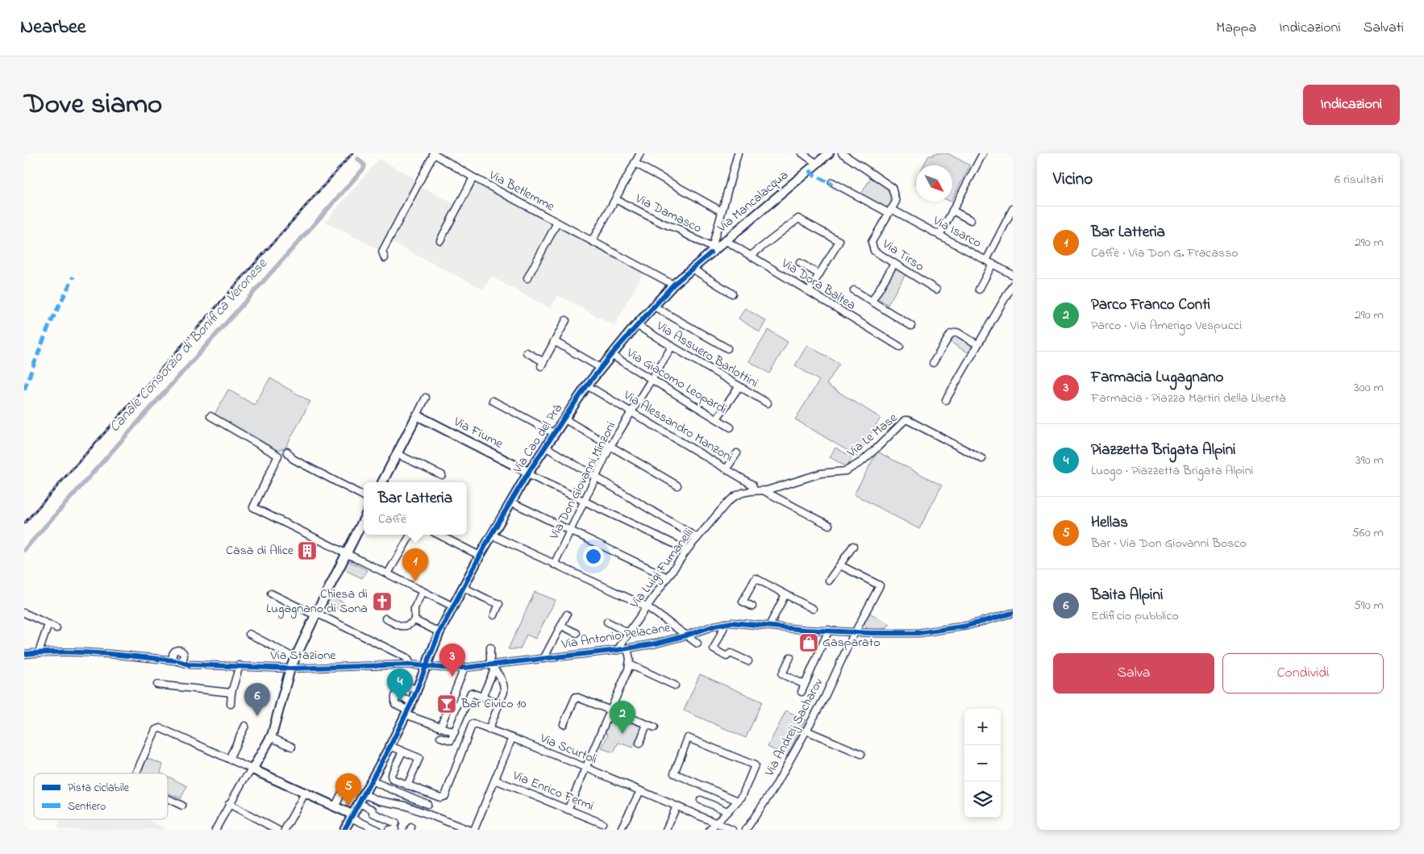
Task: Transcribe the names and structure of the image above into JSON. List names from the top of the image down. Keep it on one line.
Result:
{"streets":{"main road":["Via Mancalacqua","Via Fiume","Via Cao del Prà"],"street":["Via Betlemme","Via Damasco","Via Isarco","Via Tirso","Via Dora Baltea","Via Assuero Barlottini","Via Giacomo Leopardi","Via Alessandro Manzoni","Via Le Mase","Via Don Giovanni Minzoni","Via Luigi Fumanelli","Via Antonio Pelacane","Via Stazione","Via Andreij Sacharov","Via Scurtoli","Via Enrico Fermi"]},"crossings":[["Via Betlemme","Via Damasco"],["Via Betlemme","Via Cao del Prà"],["Via Mancalacqua","Via Damasco"],["Via Mancalacqua","Via Dora Baltea"],["Via Mancalacqua","Via Cao del Prà"],["Via Damasco","Via Cao del Prà"],["Via Isarco","Via Tirso"],["Via Assuero Barlottini","Via Cao del Prà"],["Via Assuero Barlottini","Via Don Giovanni Minzoni"],["Via Giacomo Leopardi","Via Cao del Prà"],["Via Giacomo Leopardi","Via Don Giovanni Minzoni"],["Via Alessandro Manzoni","Via Le Mase"],["Via Alessandro Manzoni","Via Cao del Prà"],["Via Alessandro Manzoni","Via Don Giovanni Minzoni"],["Via Fiume","Via Cao del Prà"],["Via Le Mase","Via Luigi Fumanelli"],["Via Cao del Prà","Via Antonio Pelacane"],["Via Cao del Prà","Via Stazione"],["Via Luigi Fumanelli","Via Antonio Pelacane"],["Via Antonio Pelacane","Via Stazione"],["Via Antonio Pelacane","Via Andreij Sacharov"],["Via Scurtoli","Via Enrico Fermi"]],"water":["Canale Consorzio di Bonifica Veronese"],"places":{"building":["Casa di Alice"],"church":["Chiesa di Lugagnano di Sona"],"shop":["Gasparato"],"bar":["Bar Civico 10"]},"legend":["Pista ciclabile","Sentiero"],"north":"bottom right","page":{"header":"Nearbee","nav":["Mappa","Indicazioni","Salvati"],"title":"Dove siamo","buttons":["Indicazioni",["Salva","Condividi"]],"heading":["Vicino","6 risultati"],"list":[{"mark":"1","name":"Bar Latteria","note":"Caffè · Via Don G. Fracasso","value":"290 m"},{"mark":"2","name":"Parco Franco Conti","note":"Parco · Via Amerigo Vespucci","value":"290 m"},{"mark":"3","name":"Farmacia Lugagnano","note":"Farmacia · Piazza Martiri della Libertà","value":"300 m"},{"mark":"4","name":"Piazzetta Brigata Alpini","note":"Luogo · Piazzetta Brigata Alpini","value":"390 m"},{"mark":"5","name":"Hellas","note":"Bar · Via Don Giovanni Bosco","value":"560 m"},{"mark":"6","name":"Baita Alpini","note":"Edificio pubblico","value":"590 m"}],"popup":["Bar Latteria","Caffè"],"pins":["1","3","4","6","2","5"],"map_buttons":["+","−"]}}
